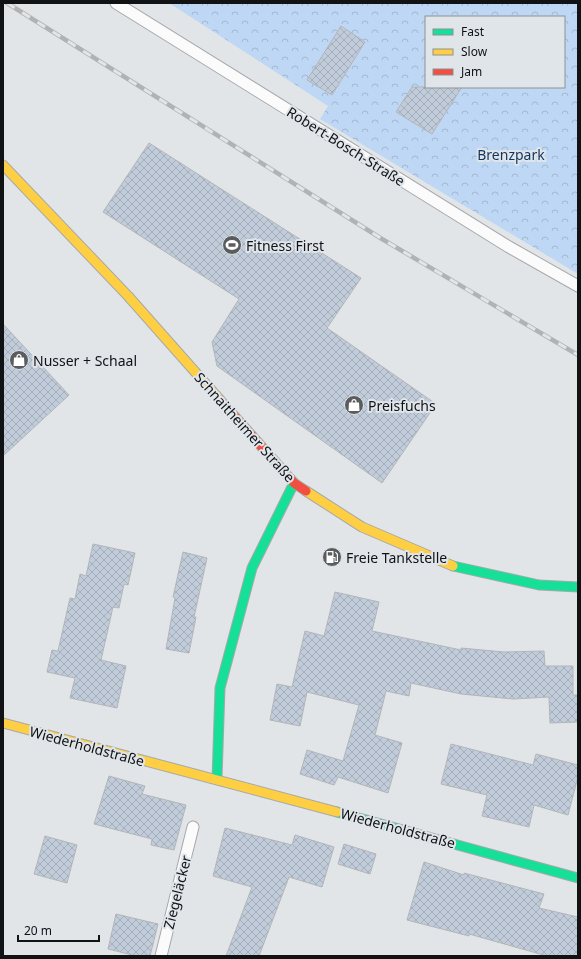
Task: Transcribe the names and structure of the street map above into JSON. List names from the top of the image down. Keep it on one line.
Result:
{"streets":{"street":["Schnaitheimer Straße","Wiederholdstraße"],"lane":["Robert-Bosch-Straße","Ziegeläcker"]},"parks":["Brenzpark"],"places":{"sports":["Fitness First"],"shop":["Nusser + Schaal","Preisfuchs"],"fuel station":["Freie Tankstelle"]},"legend":["Fast","Slow","Jam"],"scale_bar":"20 m"}
